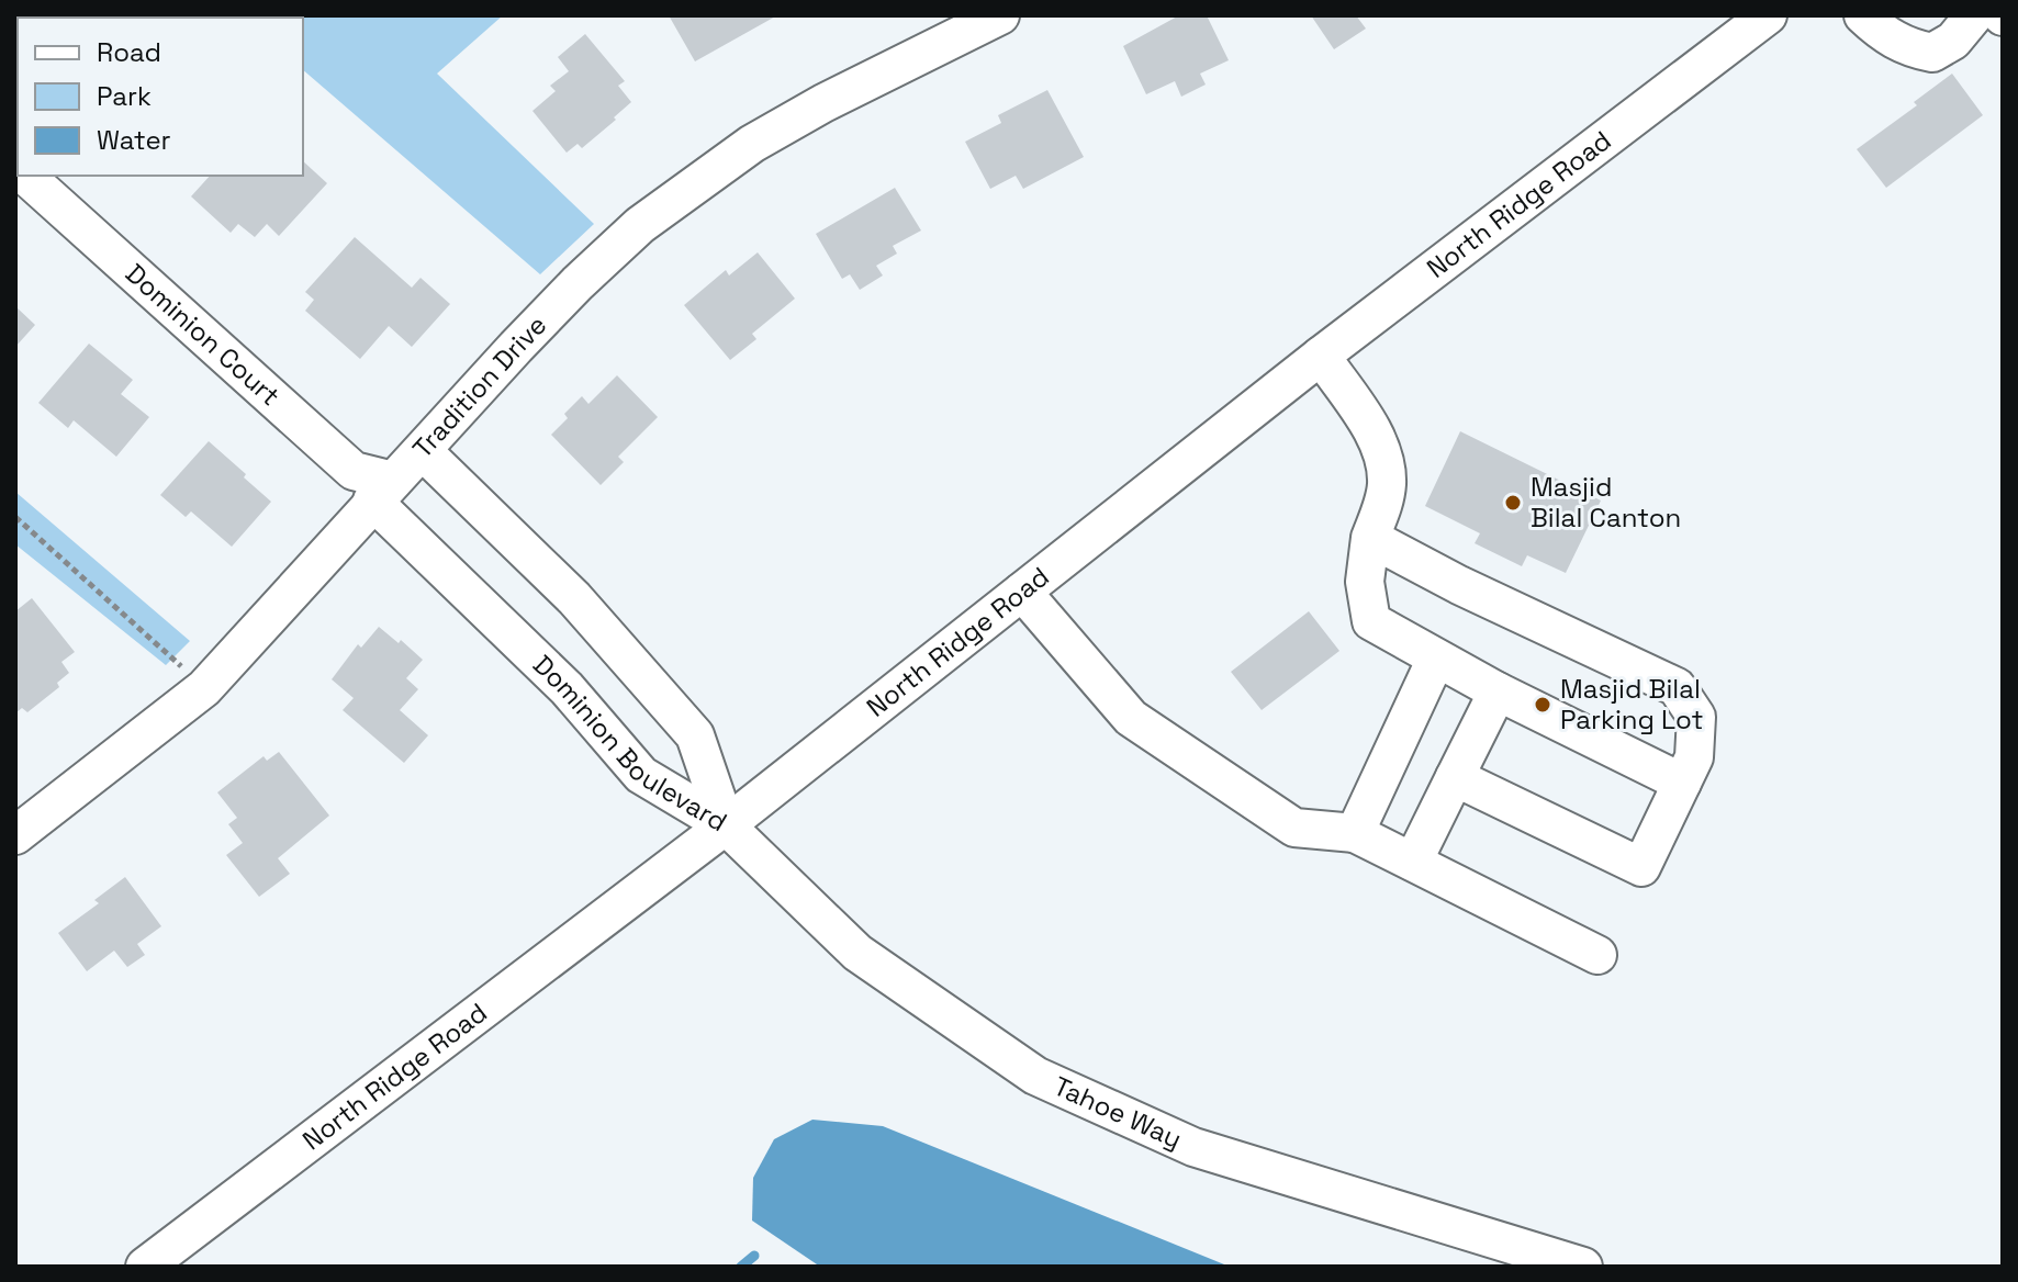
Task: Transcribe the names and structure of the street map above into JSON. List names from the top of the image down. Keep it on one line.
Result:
{"streets":{"street":["North Ridge Road","Dominion Court","Tradition Drive","Dominion Boulevard","Tahoe Way"]},"crossings":[["North Ridge Road","Dominion Boulevard"],["North Ridge Road","Tahoe Way"],["Dominion Court","Tradition Drive"],["Dominion Court","Dominion Boulevard"],["Tradition Drive","Dominion Boulevard"],["Dominion Boulevard","Tahoe Way"]],"places":["Masjid Bilal Canton","Masjid Bilal Parking Lot"],"legend":["Road","Park","Water"]}
